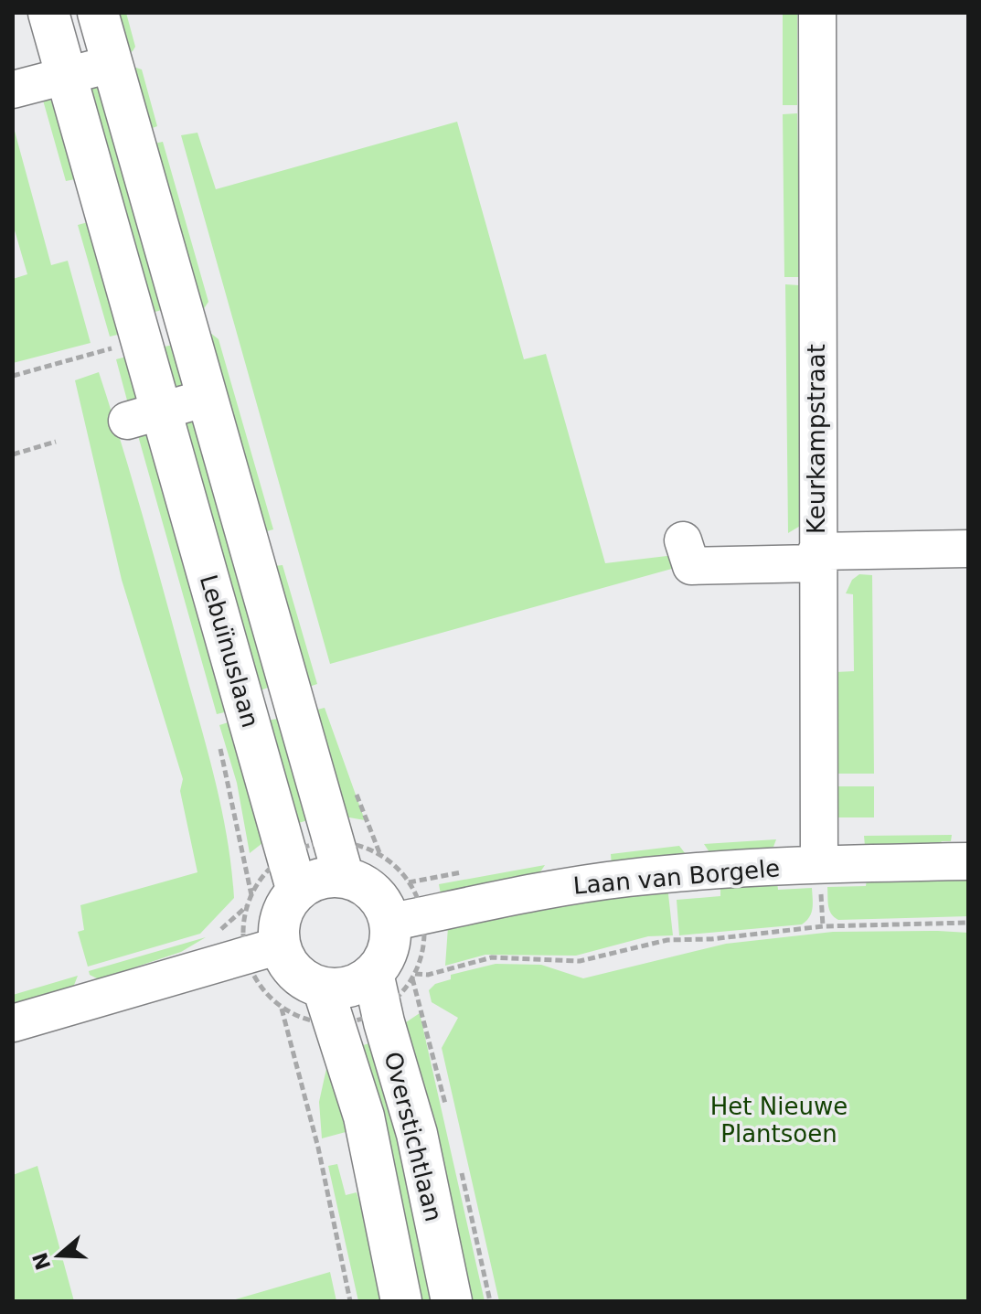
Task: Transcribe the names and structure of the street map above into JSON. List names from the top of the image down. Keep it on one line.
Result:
{"streets":{"main road":["Lebuïnuslaan","Overstichtlaan"],"street":["Keurkampstraat","Laan van Borgele"]},"crossings":[["Keurkampstraat","Laan van Borgele"],["Lebuïnuslaan","Laan van Borgele"],["Lebuïnuslaan","Overstichtlaan"],["Laan van Borgele","Overstichtlaan"]],"parks":["Het Nieuwe Plantsoen"],"north":"left"}
